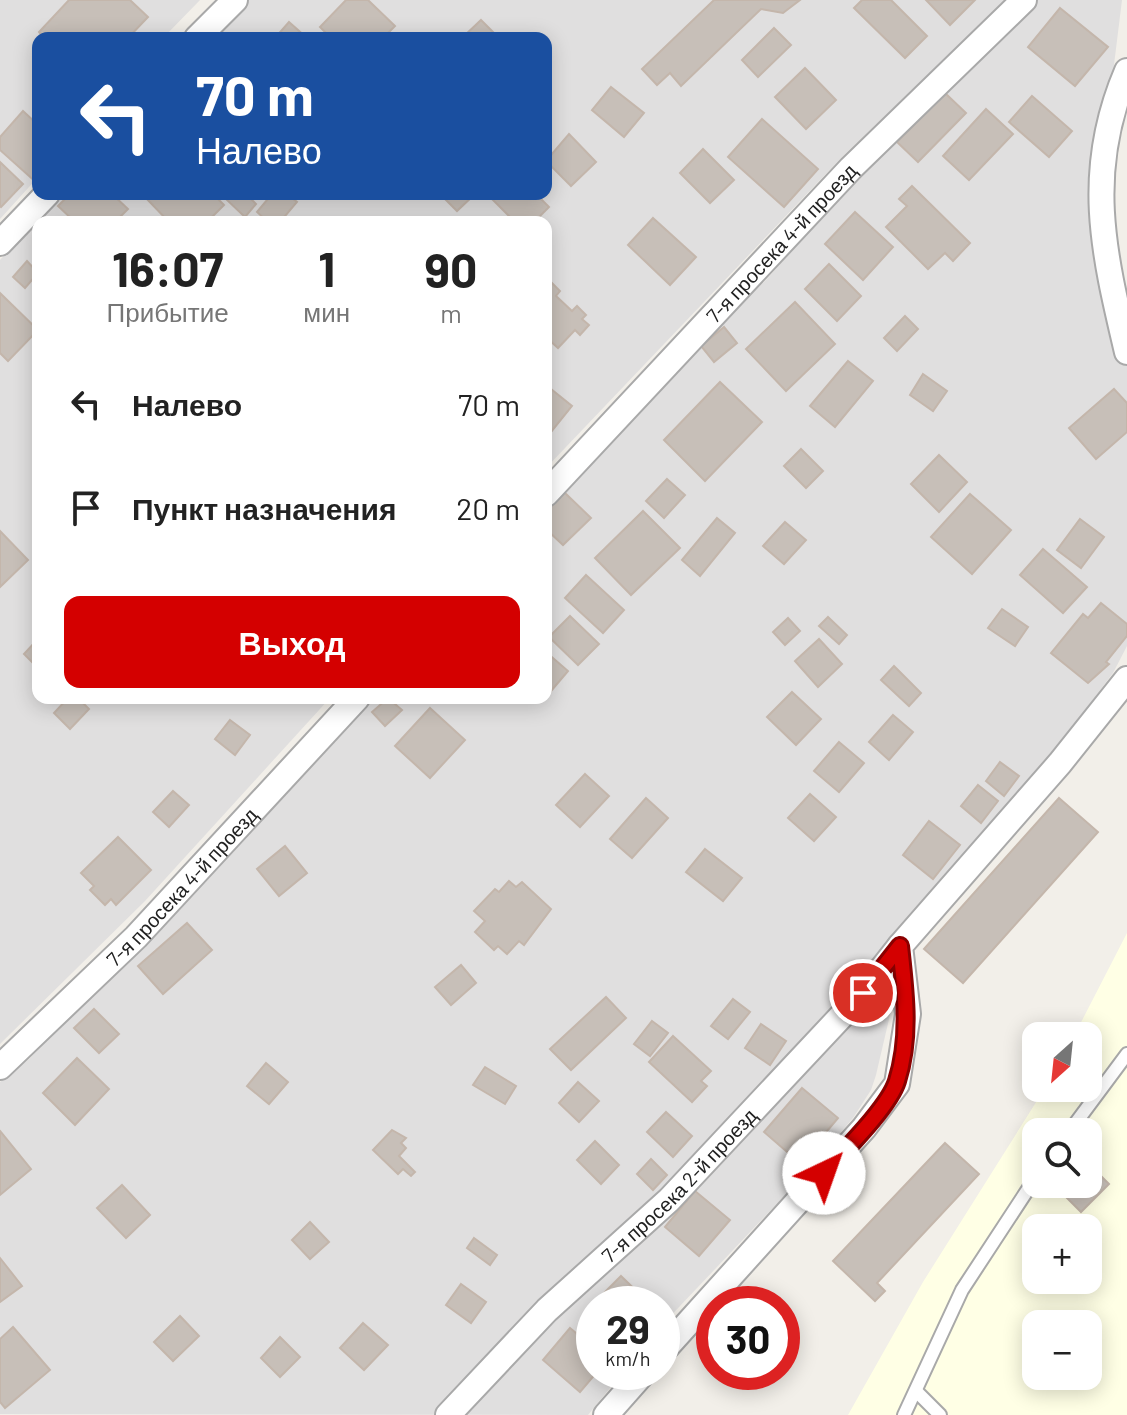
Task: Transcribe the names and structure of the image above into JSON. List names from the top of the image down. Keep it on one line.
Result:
{"streets":{"street":["7-я просека 4-й проезд","7-я просека 2-й проезд"]},"north":"bottom left","page":{"turn":["70 m","Налево"],"eta":["16:07","Прибытие","1","мин","90","m"],"list":[{"name":"Налево","value":"70 m"},{"name":"Пункт назначения","value":"20 m"}],"buttons":"Выход","map_buttons":["+","−"],"speed":"29 km/h","limit":"30"}}
